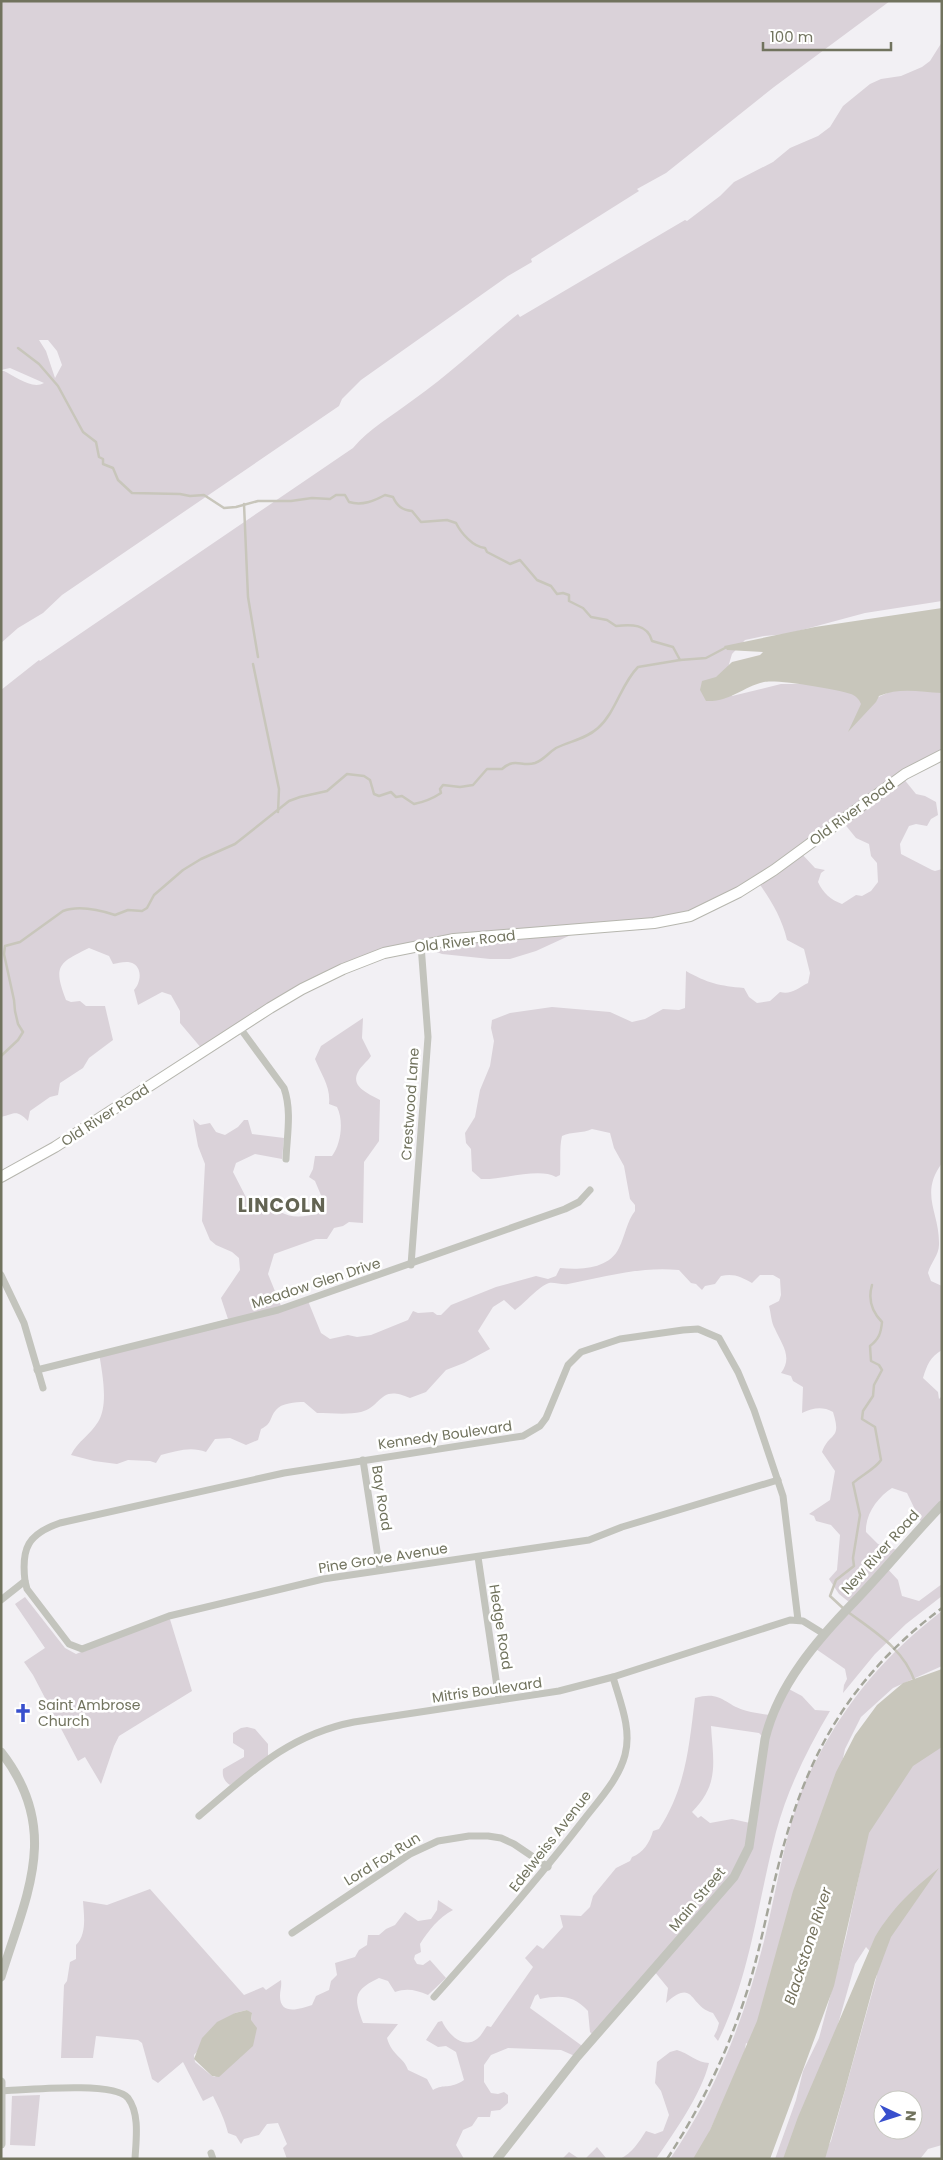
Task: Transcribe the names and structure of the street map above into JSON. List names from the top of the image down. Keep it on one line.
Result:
{"streets":{"main road":["Old River Road"],"street":["Crestwood Lane","Meadow Glen Drive","Kennedy Boulevard","Bay Road","New River Road","Pine Grove Avenue","Hedge Road","Mitris Boulevard","Edelweiss Avenue","Lord Fox Run","Main Street"]},"crossings":[["Old River Road","Crestwood Lane"],["Crestwood Lane","Meadow Glen Drive"],["Kennedy Boulevard","Bay Road"],["Kennedy Boulevard","Pine Grove Avenue"],["Kennedy Boulevard","Mitris Boulevard"],["Bay Road","Pine Grove Avenue"],["New River Road","Main Street"],["Pine Grove Avenue","Hedge Road"],["Hedge Road","Mitris Boulevard"],["Mitris Boulevard","Edelweiss Avenue"],["Edelweiss Avenue","Lord Fox Run"]],"districts":["LINCOLN"],"water":["Blackstone River"],"places":{"church":["Saint Ambrose Church"]},"scale_bar":"100 m","north":"right"}
